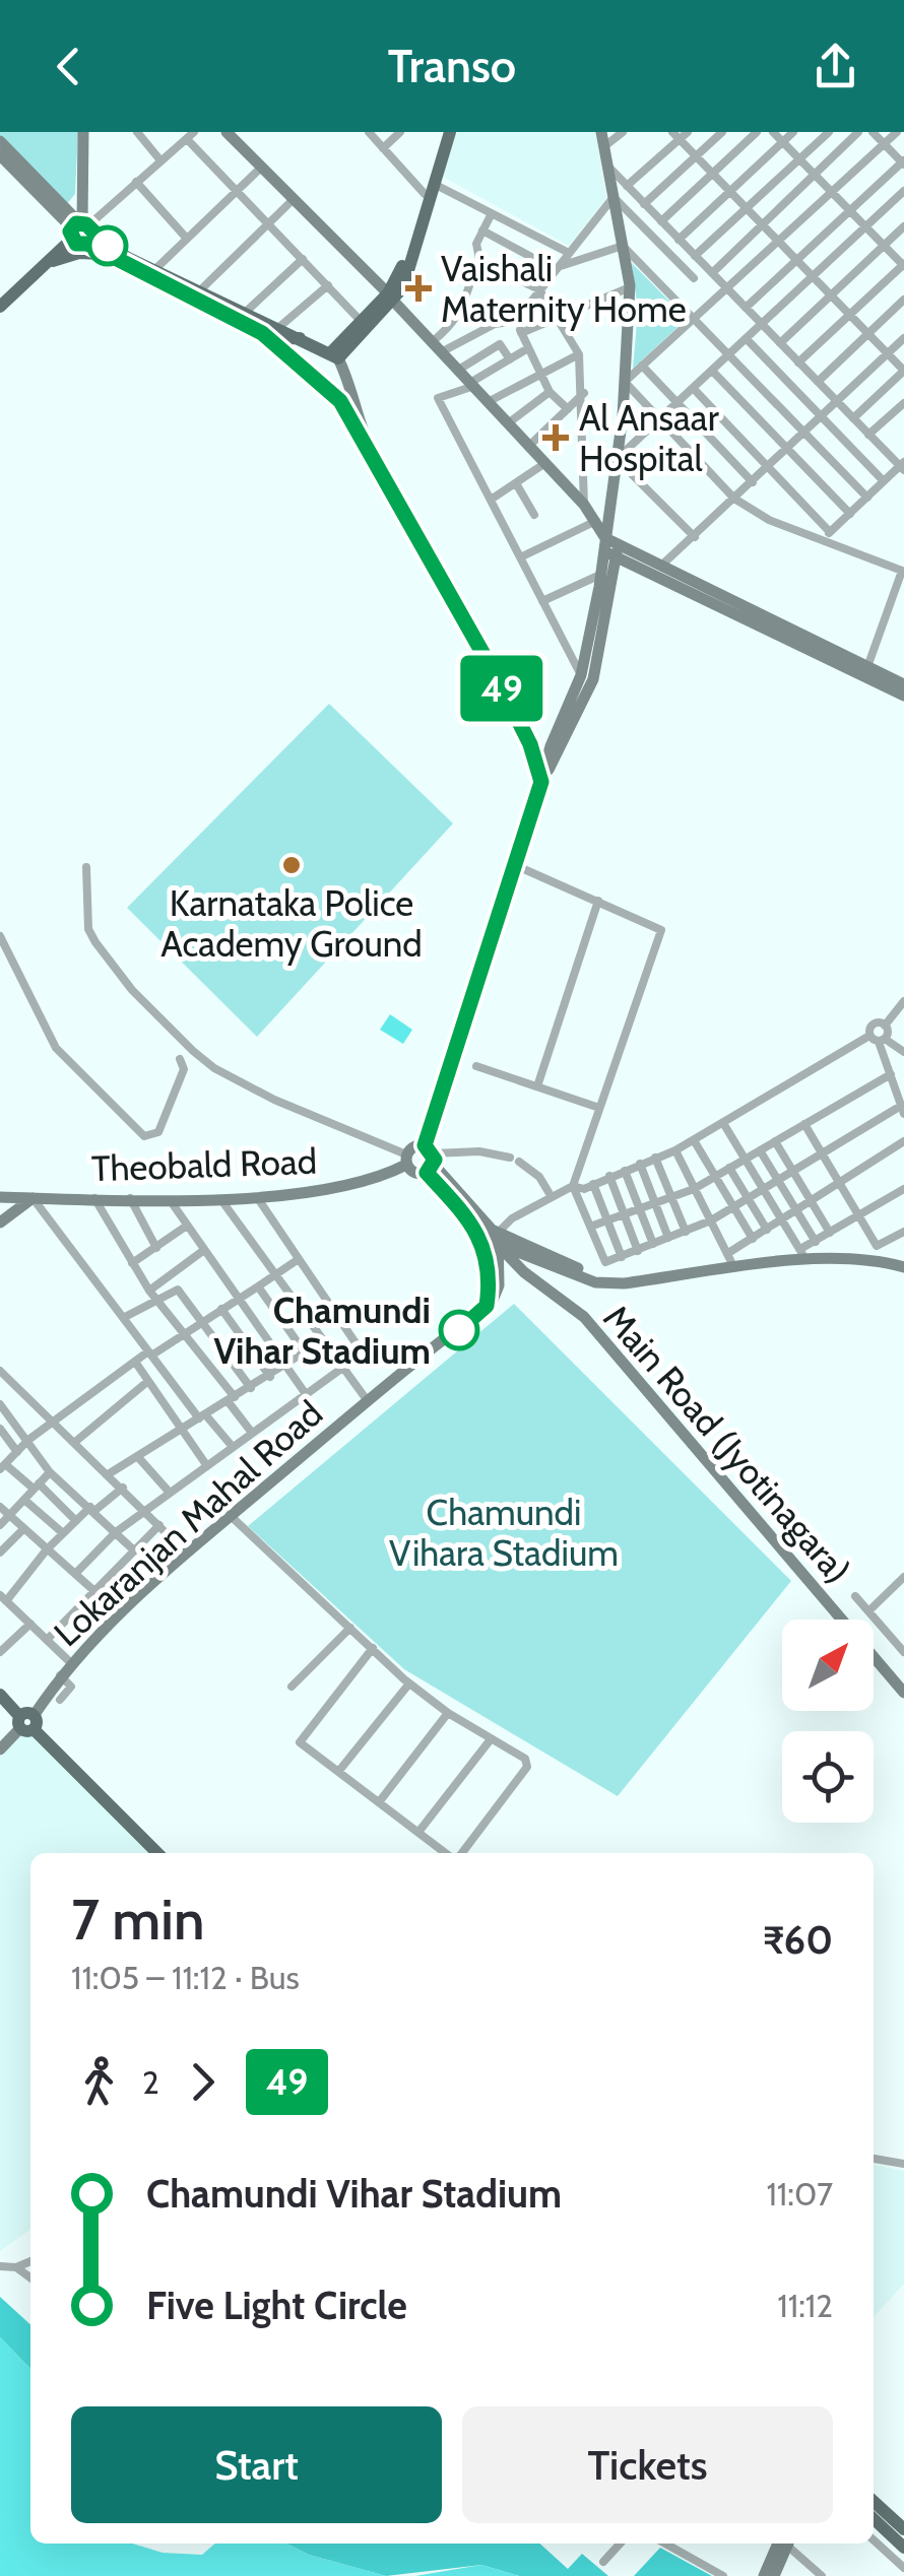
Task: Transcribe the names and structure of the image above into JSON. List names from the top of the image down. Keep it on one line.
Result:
{"streets":{"main road":["Theobald Road","Main Road (Jyotinagara)","Lokaranjan Mahal Road"]},"parks":["Chamundi Vihara Stadium"],"places":{"health":["Vaishali Maternity Home","Al Ansaar Hospital"],"other":["Karnataka Police Academy Ground","Chamundi Vihar Stadium"]},"lines":["bus line 49"],"north":"top right","page":{"header":"Transo","on_map":"49","heading":["7 min","11:05 – 11:12 · Bus","₹60"],"legs":["2","49"],"list":[{"name":"Chamundi Vihar Stadium","value":"11:07"},{"name":"Five Light Circle","value":"11:12"}],"buttons":["Start","Tickets"]}}
